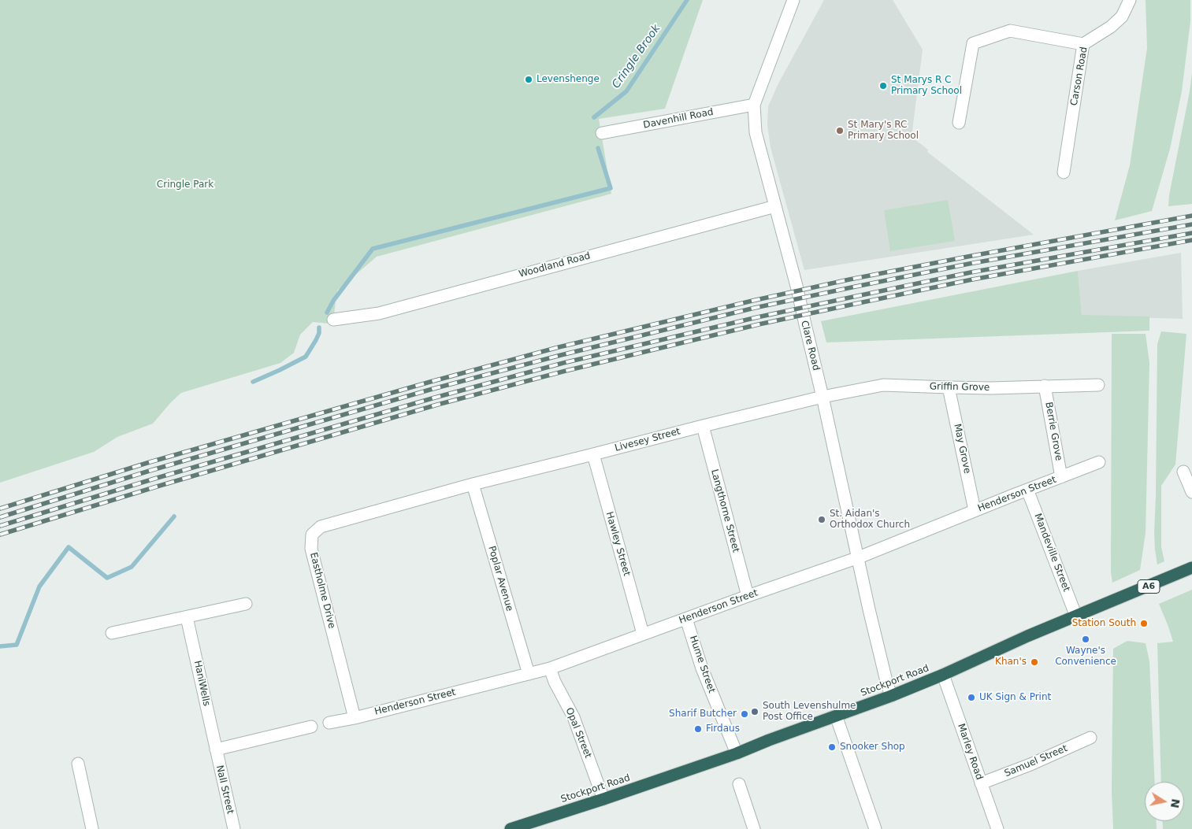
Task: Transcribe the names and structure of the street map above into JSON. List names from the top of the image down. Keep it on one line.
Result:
{"streets":{"highway":["A6","Stockport Road"],"street":["Carson Road","Davenhill Road","Woodland Road","Clare Road","Griffin Grove","Berrie Grove","Livesey Street","May Grove","Henderson Street","Langthorne Street","Hawley Street","Mandeville Street","Poplar Avenue","Eastholme Drive","Hume Street","HaniWells","Opal Street","Marley Road","Samuel Street","Nall Street"]},"crossings":[["Davenhill Road","Clare Road"],["Woodland Road","Clare Road"],["Clare Road","Griffin Grove"],["Clare Road","Livesey Street"],["Clare Road","Henderson Street"],["Clare Road","Stockport Road"],["Griffin Grove","Berrie Grove"],["Griffin Grove","Livesey Street"],["Griffin Grove","May Grove"],["Berrie Grove","Henderson Street"],["Livesey Street","Langthorne Street"],["Livesey Street","Hawley Street"],["Livesey Street","Poplar Avenue"],["Livesey Street","Eastholme Drive"],["May Grove","Henderson Street"],["Henderson Street","Langthorne Street"],["Henderson Street","Hawley Street"],["Henderson Street","Mandeville Street"],["Henderson Street","Poplar Avenue"],["Henderson Street","Eastholme Drive"],["Henderson Street","Hume Street"],["Henderson Street","Opal Street"],["Mandeville Street","Stockport Road"],["Poplar Avenue","Eastholme Drive"],["Hume Street","Stockport Road"],["Stockport Road","Opal Street"],["Stockport Road","Marley Road"],["HaniWells","Nall Street"],["Marley Road","Samuel Street"]],"water":["Cringle Brook"],"parks":["Cringle Park"],"places":["Levenshenge","St Marys R C Primary School","St Mary's RC Primary School","St. Aidan's Orthodox Church","Station South","Wayne's Convenience","Khan's","UK Sign & Print","South Levenshulme Post Office","Sharif Butcher","Firdaus","Snooker Shop"],"north":"right"}
